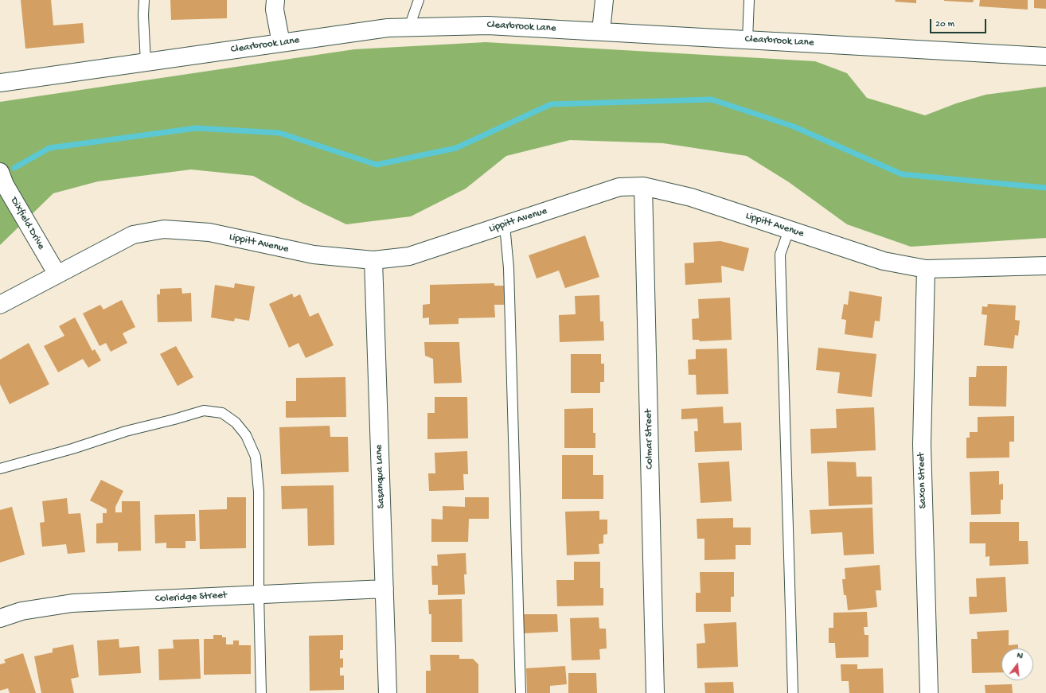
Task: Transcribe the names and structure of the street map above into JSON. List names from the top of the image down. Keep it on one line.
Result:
{"streets":{"street":["Clearbrook Lane","Lippitt Avenue","Dixfield Drive","Colmar Street","Sasanqua Lane","Saxon Street","Coleridge Street"]},"crossings":[["Lippitt Avenue","Dixfield Drive"],["Lippitt Avenue","Colmar Street"],["Lippitt Avenue","Sasanqua Lane"],["Lippitt Avenue","Saxon Street"],["Sasanqua Lane","Coleridge Street"]],"scale_bar":"20 m","north":"top"}
